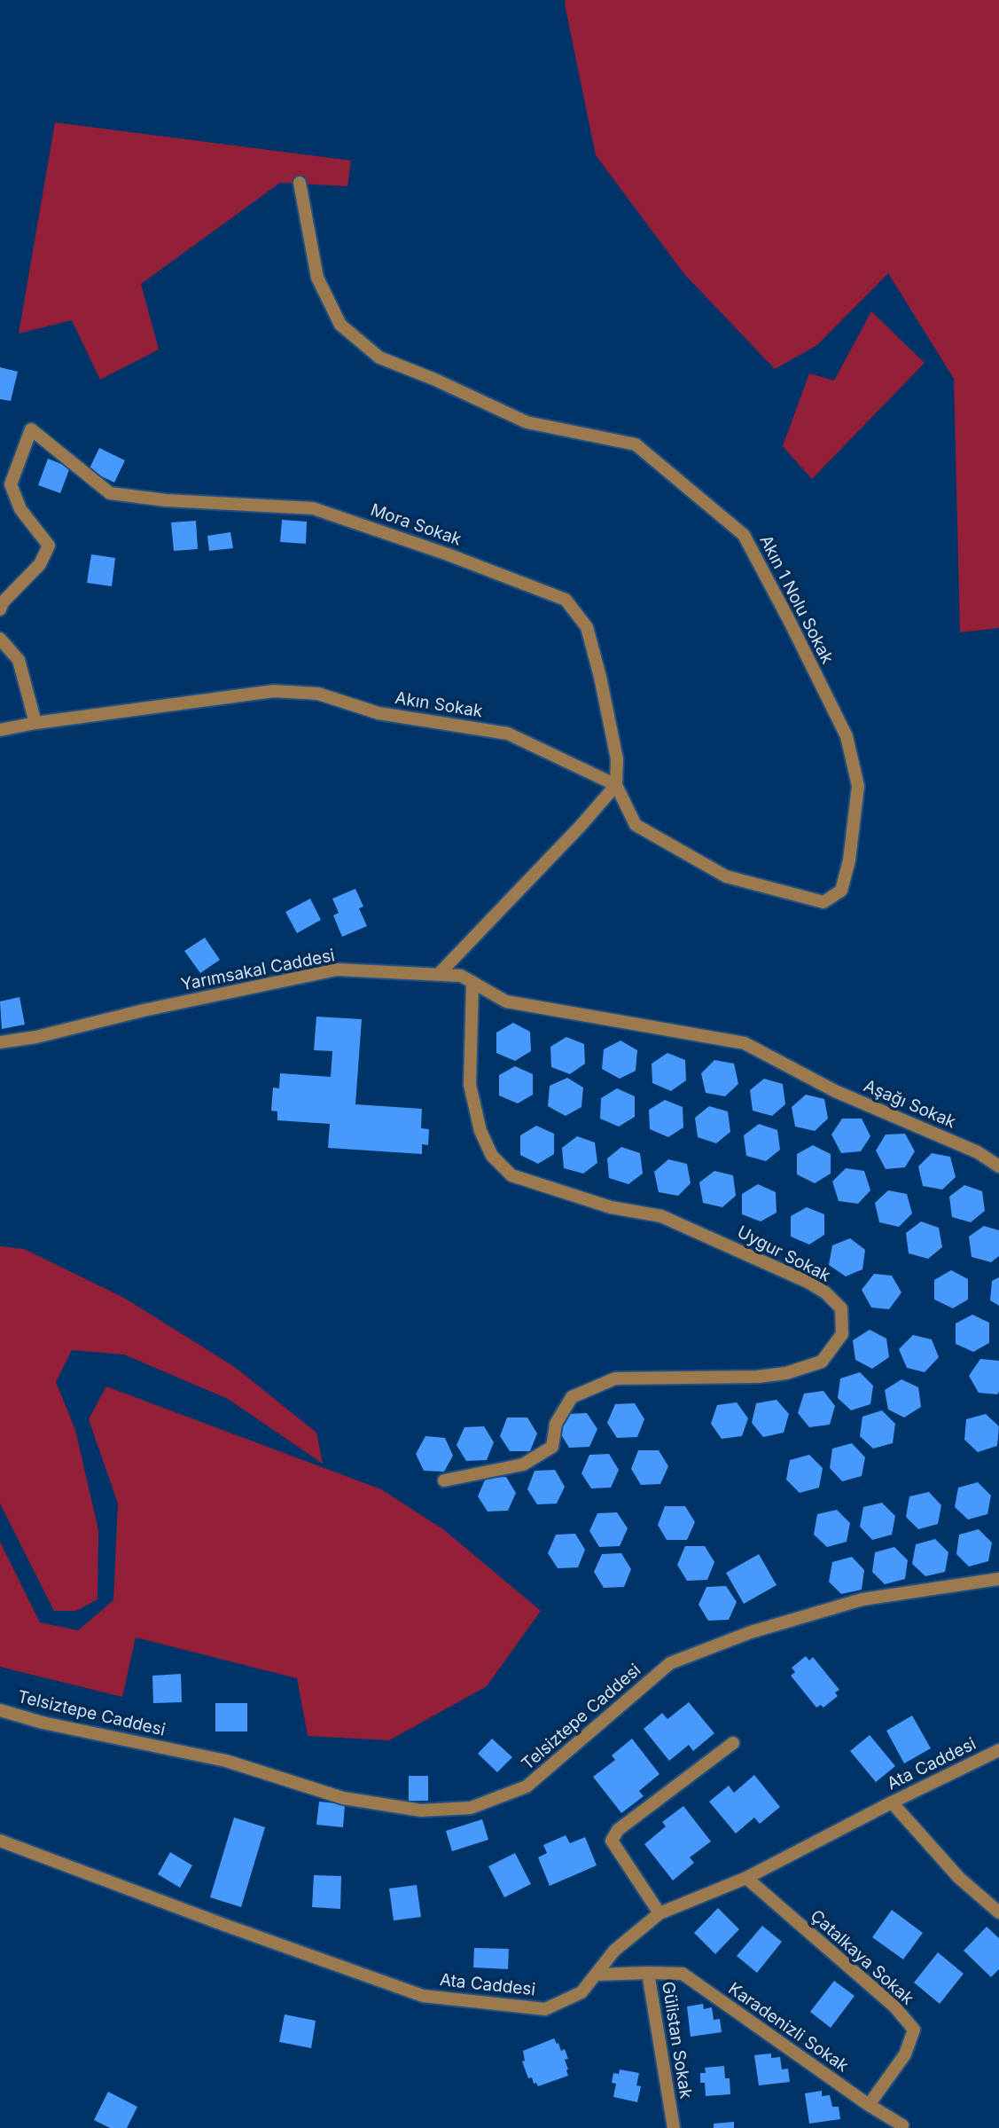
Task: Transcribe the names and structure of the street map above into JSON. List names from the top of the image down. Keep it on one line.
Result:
{"streets":{"street":["Mora Sokak","Akın 1 Nolu Sokak","Akın Sokak","Yarımsakal Caddesi","Aşağı Sokak","Uygur Sokak","Telsiztepe Caddesi","Ata Caddesi","Çatalkaya Sokak","Karadenizli Sokak","Gülistan Sokak"]},"crossings":[["Mora Sokak","Akın 1 Nolu Sokak"],["Mora Sokak","Akın Sokak"],["Akın 1 Nolu Sokak","Akın Sokak"],["Yarımsakal Caddesi","Aşağı Sokak"],["Yarımsakal Caddesi","Uygur Sokak"],["Ata Caddesi","Çatalkaya Sokak"],["Ata Caddesi","Gülistan Sokak"],["Çatalkaya Sokak","Karadenizli Sokak"],["Karadenizli Sokak","Gülistan Sokak"]]}
